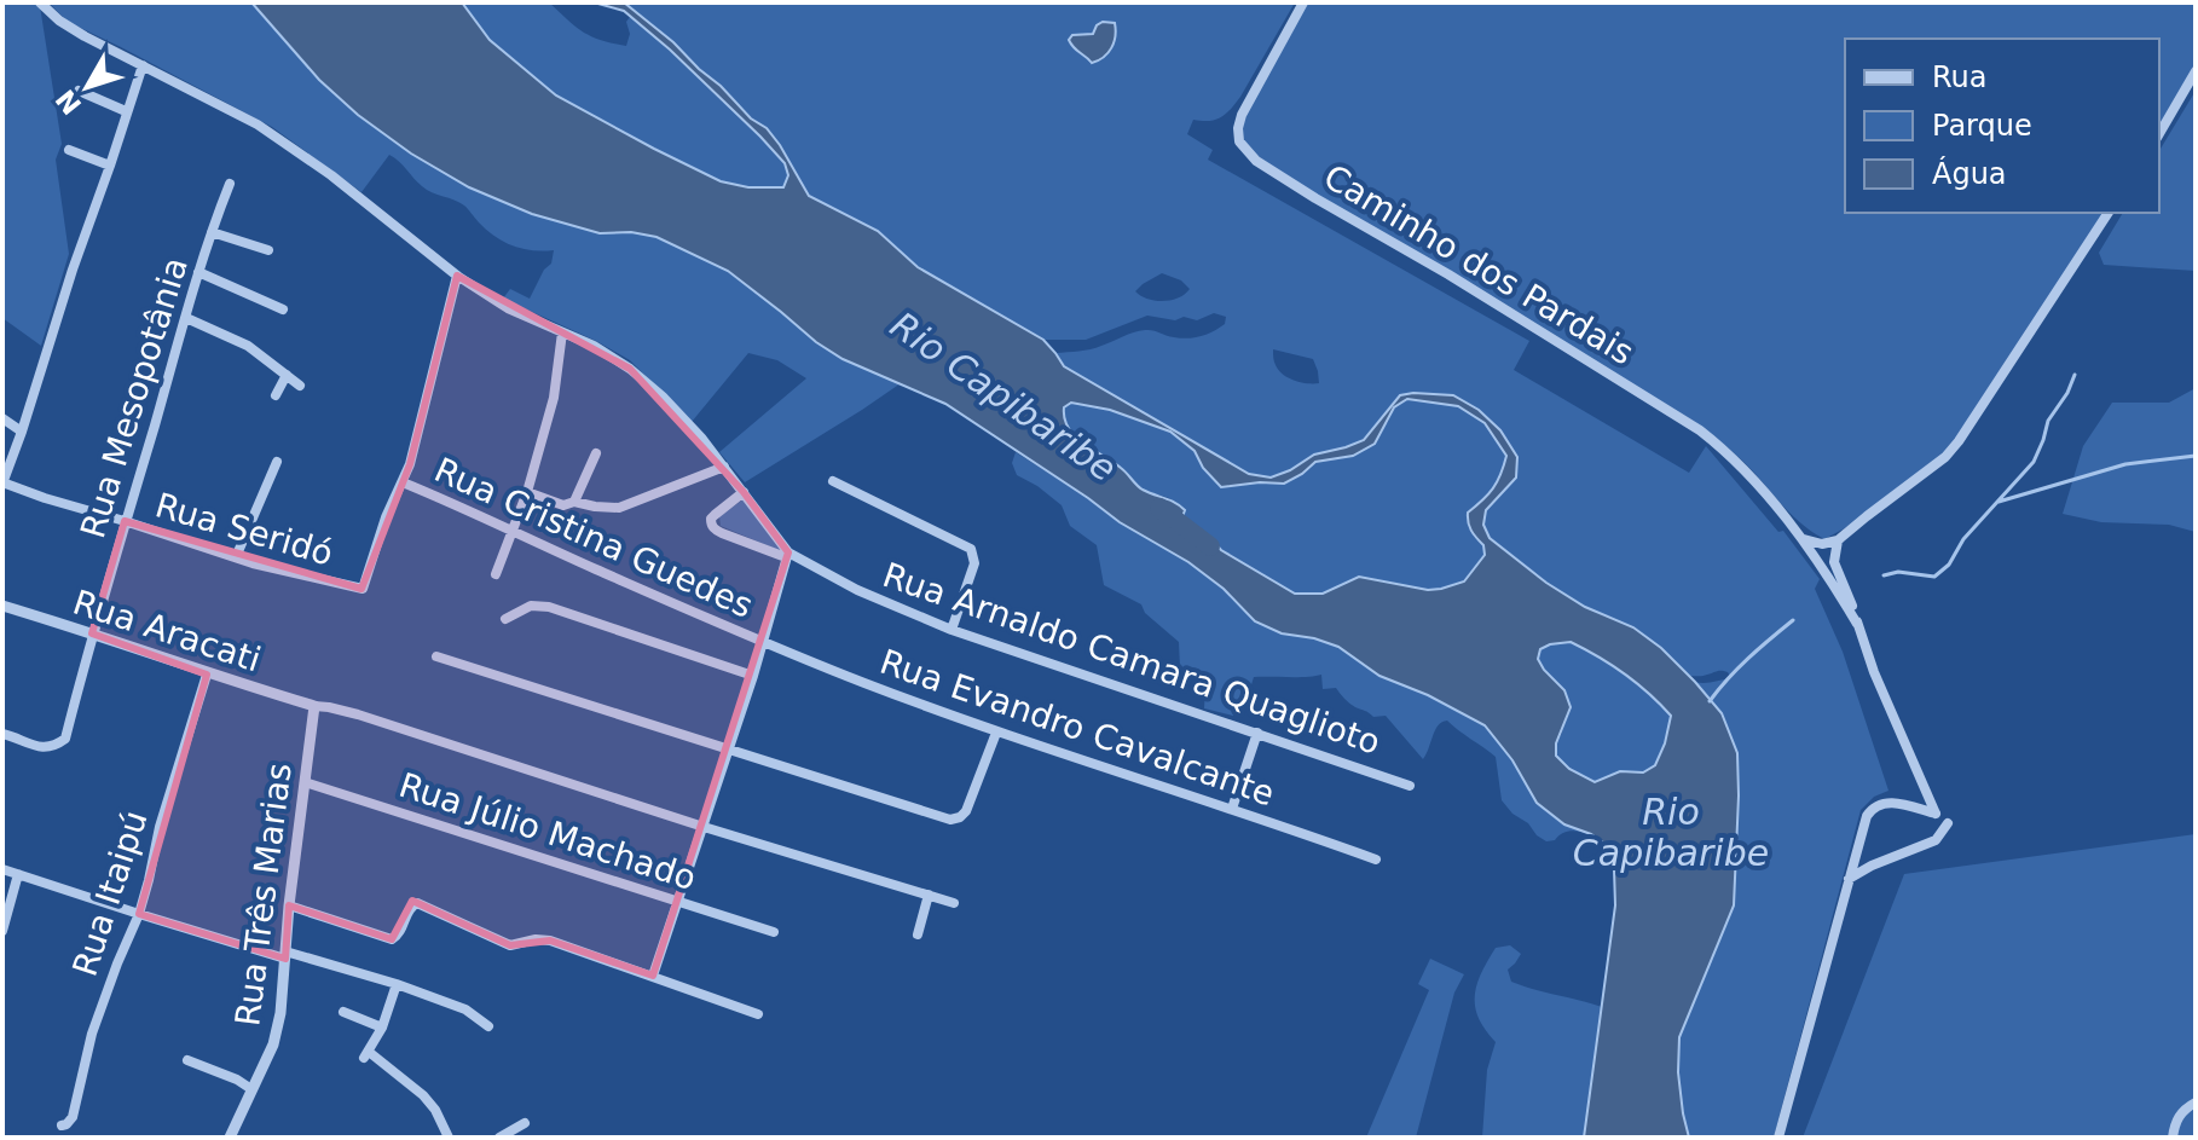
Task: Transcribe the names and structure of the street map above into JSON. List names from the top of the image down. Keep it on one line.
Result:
{"streets":{"street":["Caminho dos Pardais","Rua Mesopotânia","Rua Seridó","Rua Cristina Guedes","Rua Aracati","Rua Arnaldo Camara Quaglioto","Rua Evandro Cavalcante","Rua Júlio Machado","Rua Itaipú","Rua Três Marias"]},"crossings":[["Rua Mesopotânia","Rua Seridó"],["Rua Mesopotânia","Rua Aracati"],["Rua Seridó","Rua Cristina Guedes"],["Rua Cristina Guedes","Rua Evandro Cavalcante"],["Rua Aracati","Rua Itaipú"],["Rua Aracati","Rua Três Marias"],["Rua Júlio Machado","Rua Três Marias"]],"water":["Rio Capibaribe"],"legend":["Rua","Parque","Água"],"north":"bottom left"}
